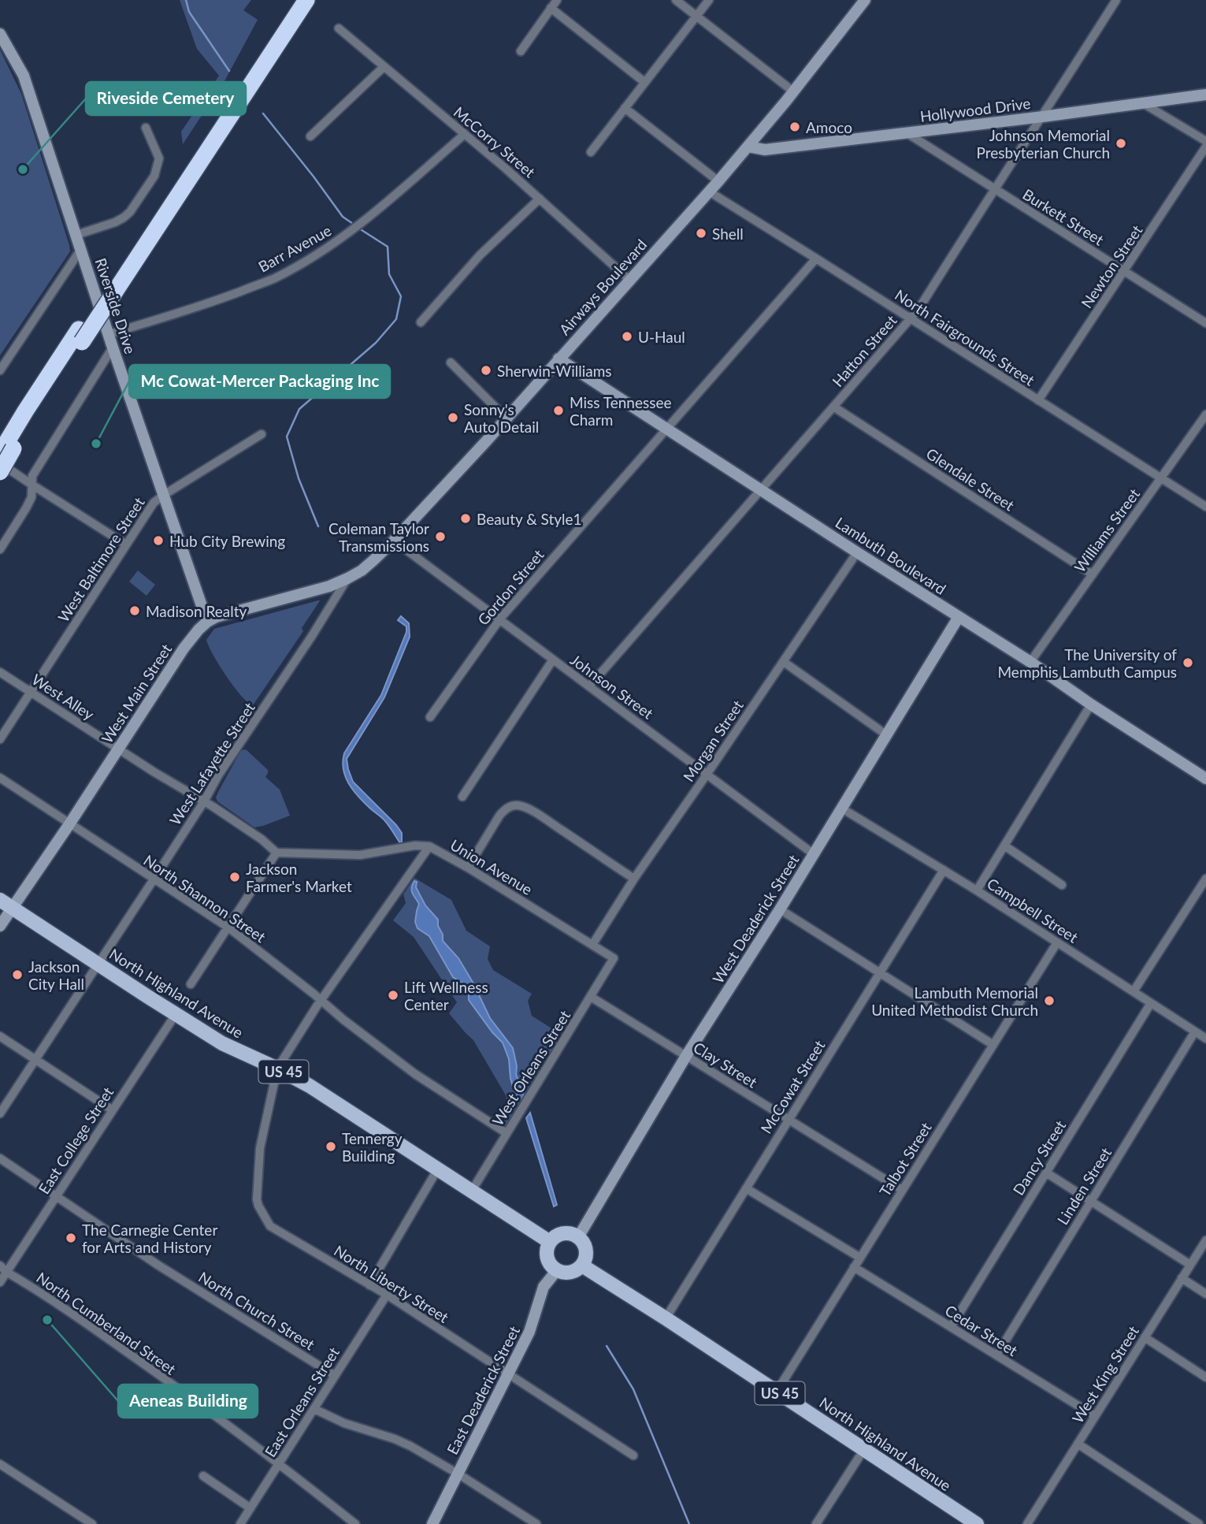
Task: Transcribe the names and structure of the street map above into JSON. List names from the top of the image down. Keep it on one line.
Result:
{"streets":{"main road":["North Highland Avenue","US 45"],"street":["Hollywood Drive","McCorry Street","Burkett Street","Barr Avenue","Newton Street","Airways Boulevard","Riverside Drive","North Fairgrounds Street","Hatton Street","Glendale Street","Williams Street","Lambuth Boulevard","West Baltimore Street","Gordon Street","Johnson Street","West Main Street","West Alley","Morgan Street","West Lafayette Street","Union Avenue","North Shannon Street","Campbell Street","West Deaderick Street","Clay Street","West Orleans Street","McCowat Street","East College Street","Dancy Street","Talbot Street","Linden Street","North Liberty Street","North Church Street","North Cumberland Street","Cedar Street","West King Street","East Deaderick Street","East Orleans Street"]},"crossings":[["Hollywood Drive","Burkett Street"],["Hollywood Drive","Airways Boulevard"],["Hollywood Drive","Hatton Street"],["McCorry Street","Barr Avenue"],["McCorry Street","Airways Boulevard"],["Burkett Street","Newton Street"],["Burkett Street","Hatton Street"],["Barr Avenue","Riverside Drive"],["Newton Street","North Fairgrounds Street"],["Airways Boulevard","North Fairgrounds Street"],["Airways Boulevard","Lambuth Boulevard"],["Airways Boulevard","Johnson Street"],["Airways Boulevard","West Main Street"],["Airways Boulevard","West Lafayette Street"],["Riverside Drive","West Baltimore Street"],["Riverside Drive","West Main Street"],["North Fairgrounds Street","Hatton Street"],["North Fairgrounds Street","Williams Street"],["North Fairgrounds Street","Gordon Street"],["Hatton Street","Glendale Street"],["Hatton Street","Lambuth Boulevard"],["Hatton Street","Johnson Street"],["Glendale Street","Williams Street"],["Williams Street","Lambuth Boulevard"],["Lambuth Boulevard","Gordon Street"],["Lambuth Boulevard","Morgan Street"],["Lambuth Boulevard","West Deaderick Street"],["West Baltimore Street","West Alley"],["Gordon Street","Johnson Street"],["Johnson Street","Morgan Street"],["Johnson Street","West Deaderick Street"],["West Main Street","West Alley"],["West Main Street","West Lafayette Street"],["West Main Street","North Shannon Street"],["West Main Street","North Highland Avenue"],["West Main Street","US 45"],["West Alley","West Lafayette Street"],["West Alley","Union Avenue"],["Morgan Street","Union Avenue"],["West Lafayette Street","North Shannon Street"],["West Lafayette Street","North Highland Avenue"],["Union Avenue","West Orleans Street"],["North Shannon Street","West Orleans Street"],["Campbell Street","West Deaderick Street"],["Campbell Street","McCowat Street"],["Campbell Street","Dancy Street"],["Campbell Street","Talbot Street"],["Campbell Street","Linden Street"],["West Deaderick Street","North Highland Avenue"],["West Deaderick Street","Clay Street"],["West Deaderick Street","East Deaderick Street"],["North Highland Avenue","West Orleans Street"],["North Highland Avenue","US 45"],["North Highland Avenue","McCowat Street"],["North Highland Avenue","East College Street"],["North Highland Avenue","Talbot Street"],["North Highland Avenue","North Liberty Street"],["North Highland Avenue","East Deaderick Street"],["Clay Street","West Orleans Street"],["Clay Street","McCowat Street"],["Clay Street","Talbot Street"],["East College Street","North Church Street"],["East College Street","North Cumberland Street"],["Dancy Street","Cedar Street"],["Talbot Street","Cedar Street"],["Linden Street","Cedar Street"],["North Liberty Street","East Deaderick Street"],["North Liberty Street","East Orleans Street"],["North Church Street","East Orleans Street"],["North Cumberland Street","East Orleans Street"],["Cedar Street","West King Street"]],"places":["Amoco","Johnson Memorial Presbyterian Church","Riveside Cemetery","Shell","U-Haul","Sherwin-Williams","Miss Tennessee Charm","Sonny's Auto Detail","Mc Cowat-Mercer Packaging Inc","Beauty & Style1","Coleman Taylor Transmissions","Hub City Brewing","Madison Realty","The University of Memphis Lambuth Campus","Jackson Farmer's Market","Jackson City Hall","Lift Wellness Center","Lambuth Memorial United Methodist Church","Tennergy Building","The Carnegie Center for Arts and History","Aeneas Building"]}
